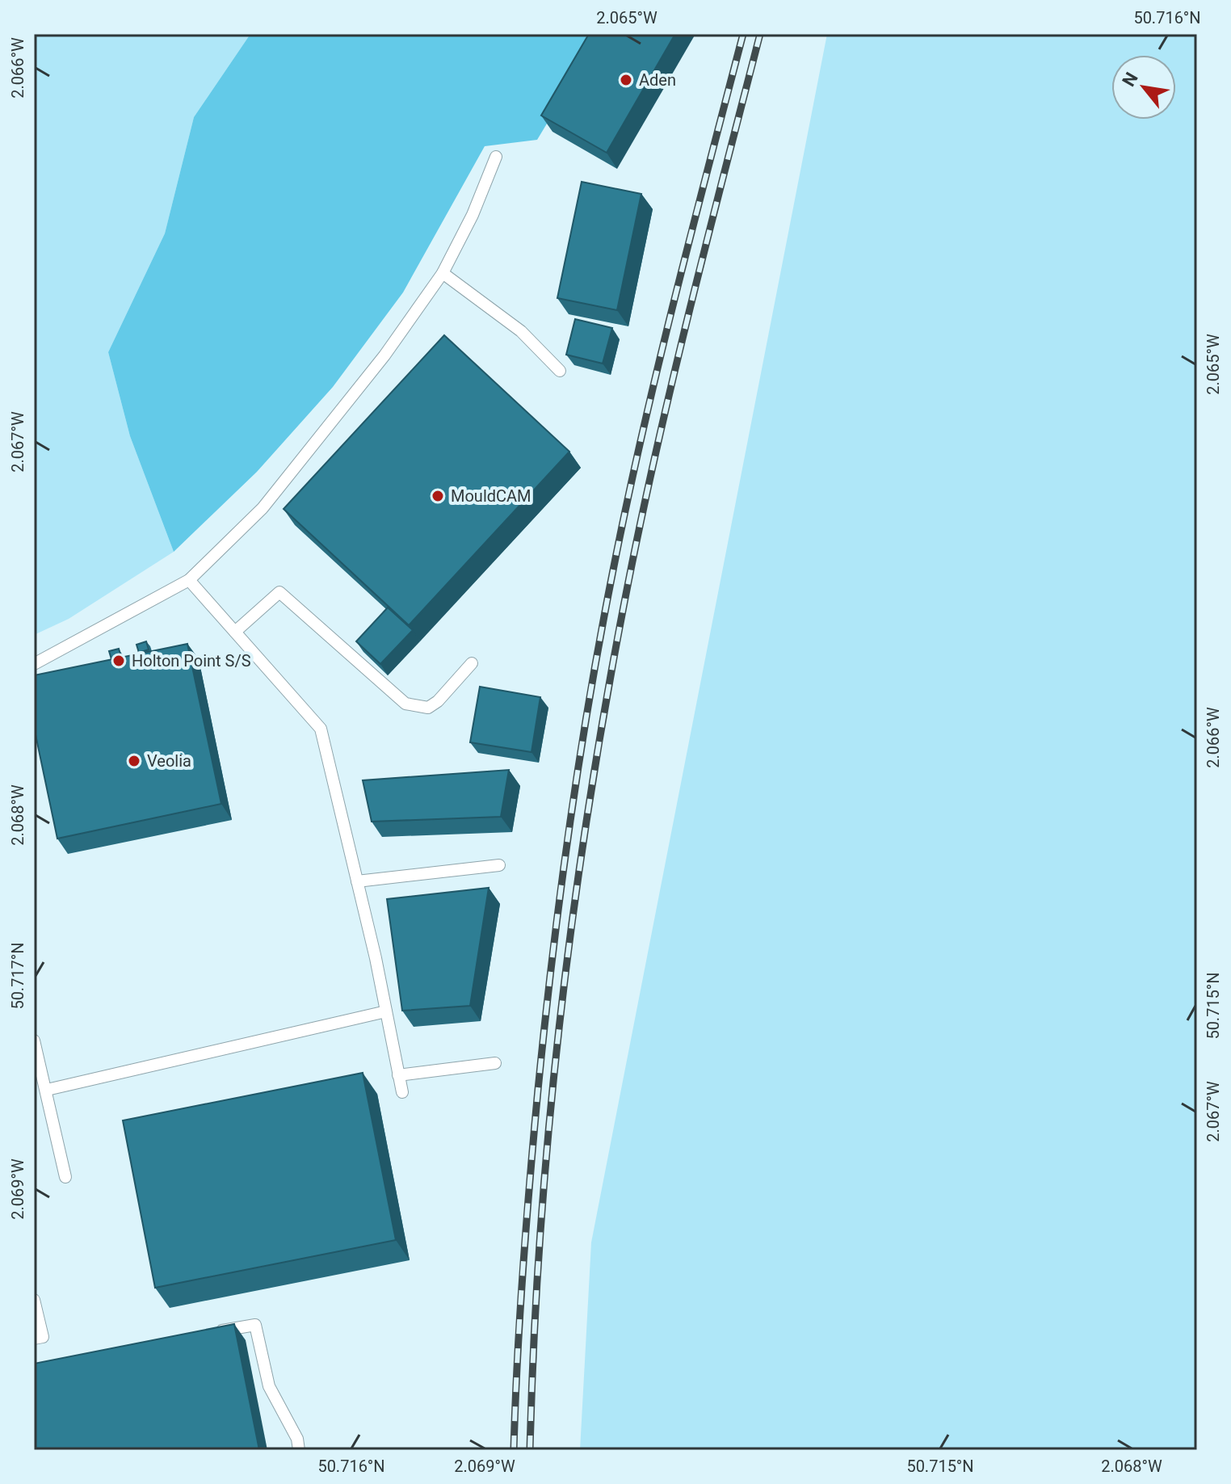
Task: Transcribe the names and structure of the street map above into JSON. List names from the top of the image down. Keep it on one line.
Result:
{"places":["Aden","MouldCAM","Holton Point S/S","Veolia"],"north":"top left","coordinates":["2.065°W","50.716°N","2.066°W","2.067°W","2.068°W","50.717°N","50.715°N","2.069°W"]}
